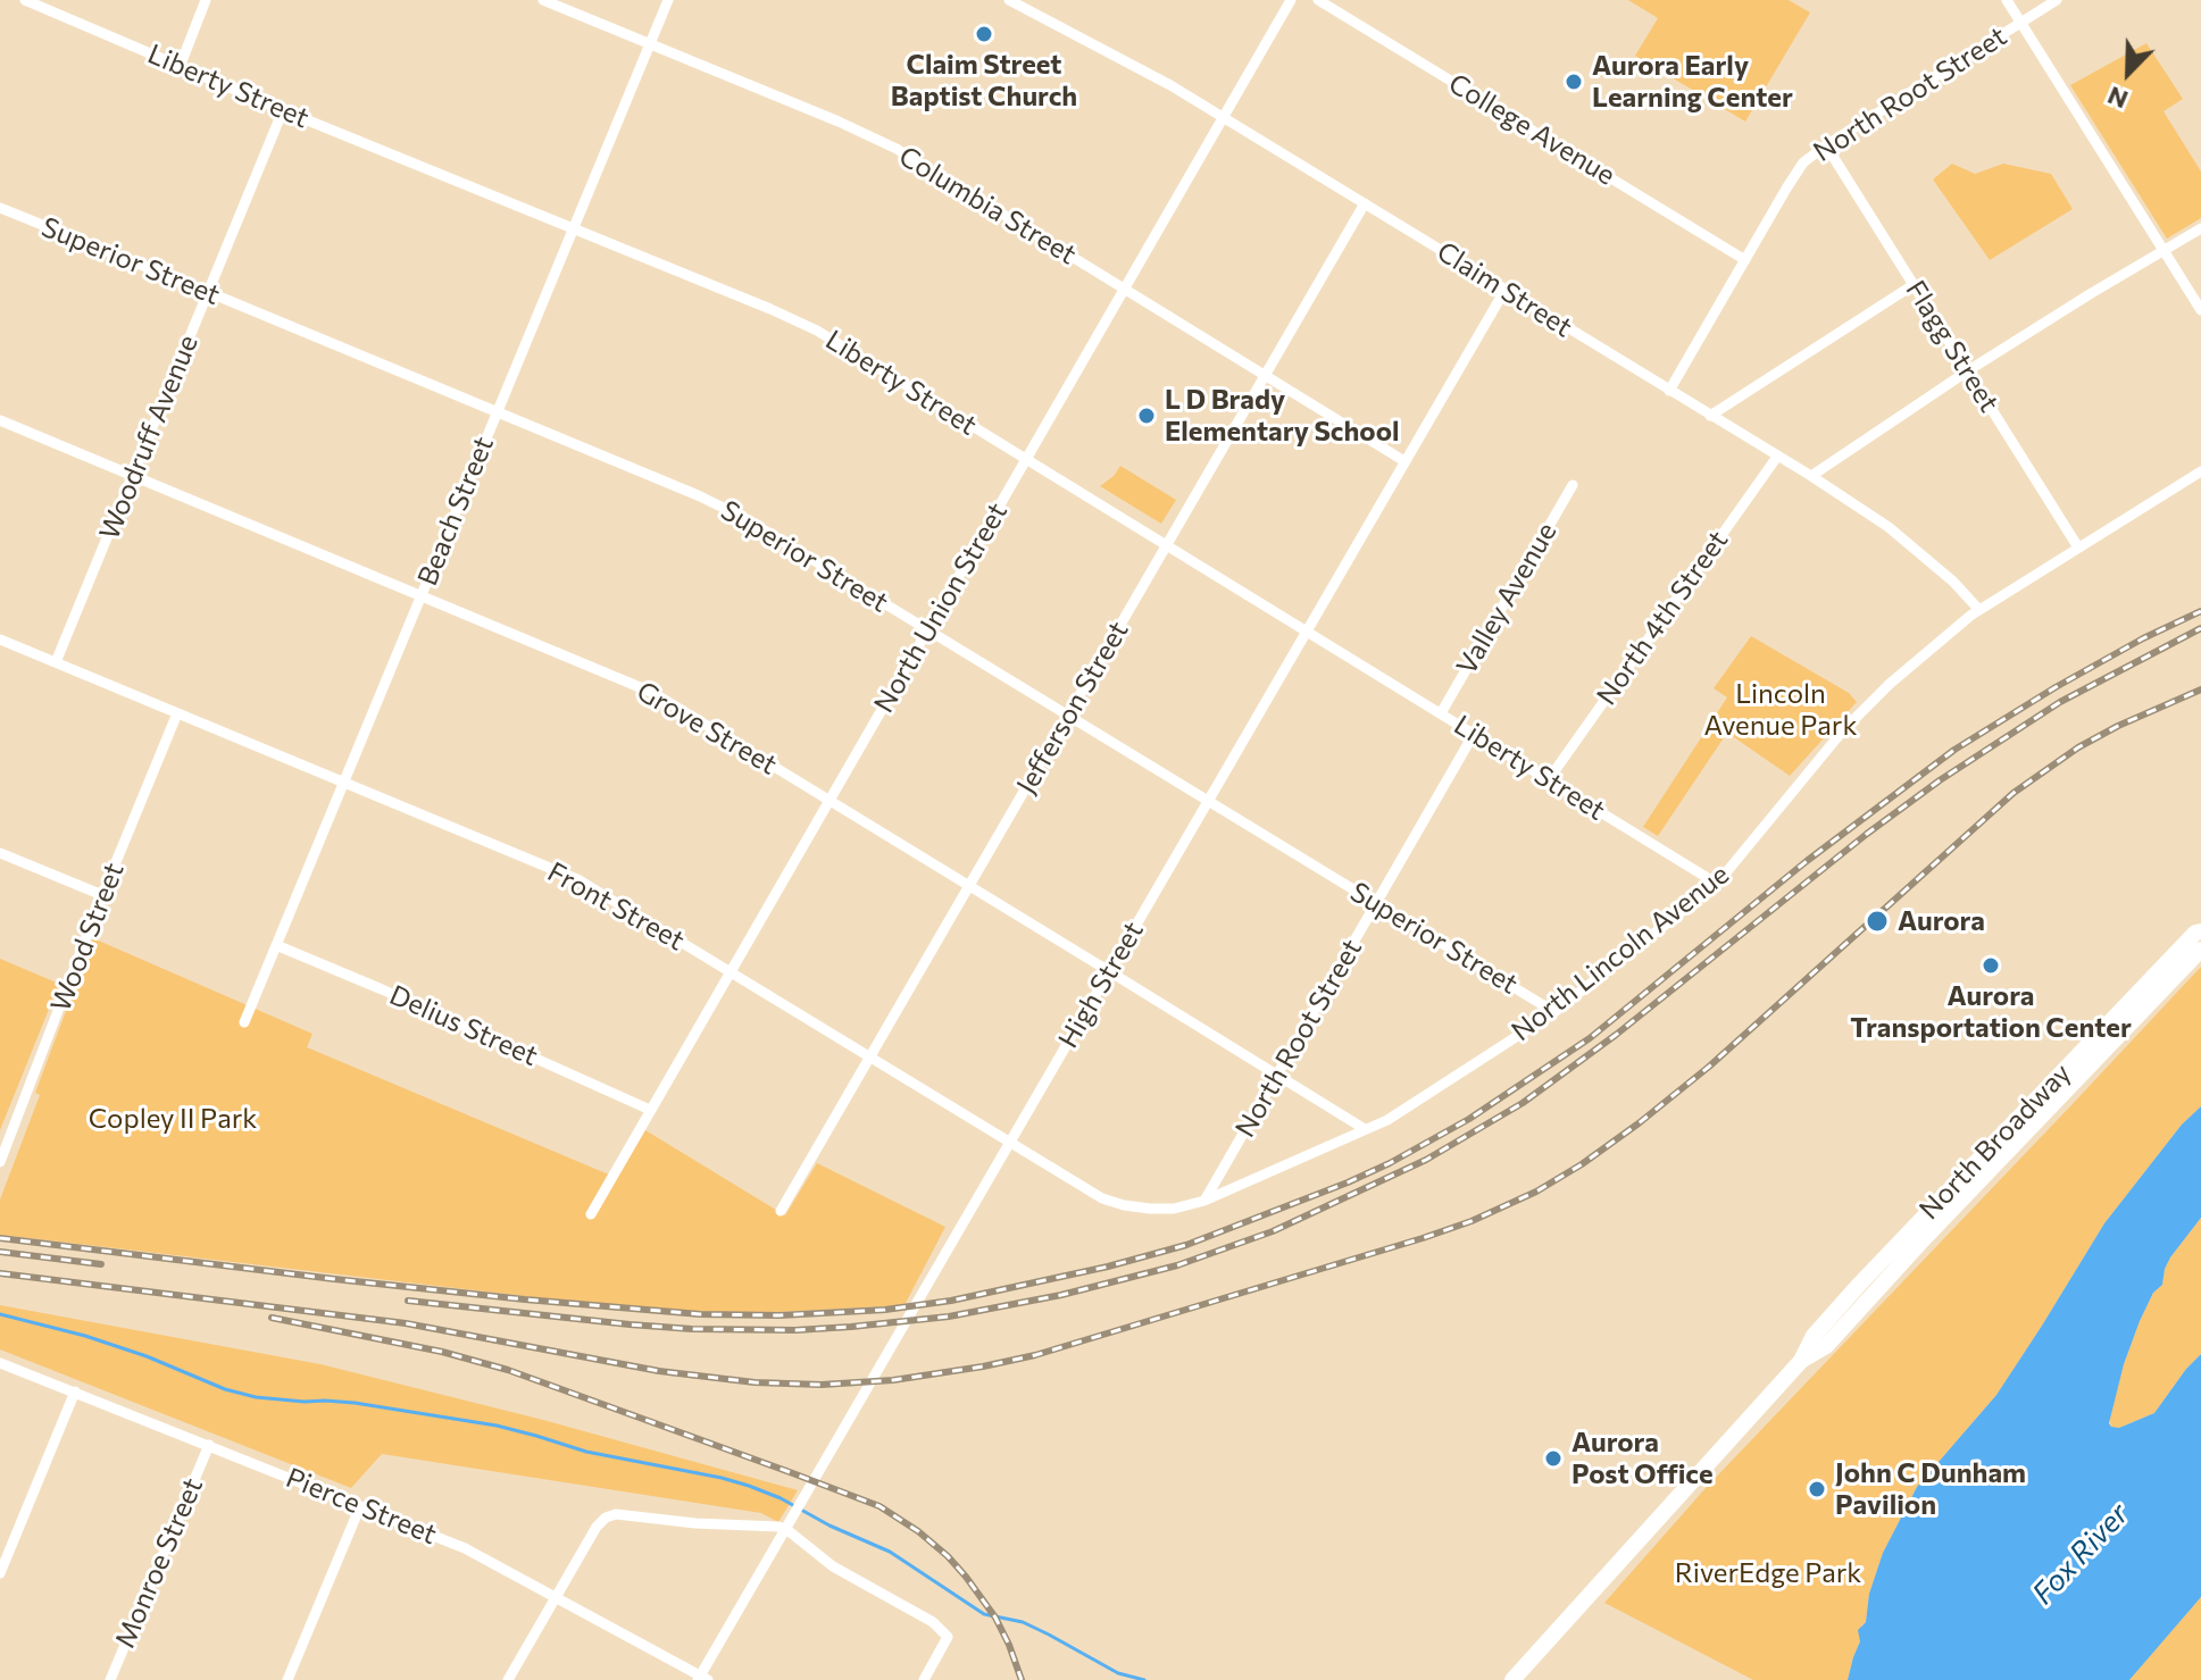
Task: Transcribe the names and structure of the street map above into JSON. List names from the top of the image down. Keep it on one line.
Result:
{"streets":{"main road":["North Broadway"],"street":["Liberty Street","North Root Street","College Avenue","Columbia Street","Superior Street","Claim Street","Flagg Street","Woodruff Avenue","Beach Street","Valley Avenue","North Union Street","North 4th Street","Jefferson Street","Grove Street","Front Street","Wood Street","North Lincoln Avenue","High Street","Delius Street","Pierce Street","Monroe Street"]},"crossings":[["Liberty Street","North Root Street"],["Liberty Street","Woodruff Avenue"],["Liberty Street","Beach Street"],["Liberty Street","Valley Avenue"],["Liberty Street","North Union Street"],["Liberty Street","North 4th Street"],["Liberty Street","Jefferson Street"],["Liberty Street","North Lincoln Avenue"],["Liberty Street","High Street"],["North Root Street","College Avenue"],["North Root Street","Superior Street"],["North Root Street","Claim Street"],["North Root Street","Flagg Street"],["North Root Street","Grove Street"],["North Root Street","Front Street"],["North Root Street","North Lincoln Avenue"],["Columbia Street","Beach Street"],["Columbia Street","North Union Street"],["Columbia Street","Jefferson Street"],["Columbia Street","High Street"],["Superior Street","Woodruff Avenue"],["Superior Street","Beach Street"],["Superior Street","North Union Street"],["Superior Street","Jefferson Street"],["Superior Street","North Lincoln Avenue"],["Superior Street","High Street"],["Claim Street","North Union Street"],["Claim Street","North 4th Street"],["Claim Street","Jefferson Street"],["Claim Street","North Lincoln Avenue"],["Claim Street","High Street"],["Flagg Street","North Lincoln Avenue"],["Woodruff Avenue","Grove Street"],["Woodruff Avenue","Front Street"],["Beach Street","Grove Street"],["Beach Street","Front Street"],["Beach Street","Delius Street"],["North Union Street","Grove Street"],["North Union Street","Front Street"],["North Union Street","Delius Street"],["Jefferson Street","Grove Street"],["Jefferson Street","Front Street"],["Grove Street","North Lincoln Avenue"],["Grove Street","High Street"],["Front Street","Wood Street"],["Front Street","North Lincoln Avenue"],["Front Street","High Street"],["High Street","Pierce Street"],["Pierce Street","Monroe Street"]],"water":["Fox River"],"parks":["Lincoln Avenue Park","Copley II Park","RiverEdge Park"],"places":["Claim Street Baptist Church","Aurora Early Learning Center","L D Brady Elementary School","Aurora","Aurora Transportation Center","Aurora Post Office","John C Dunham Pavilion"],"north":"bottom left"}
